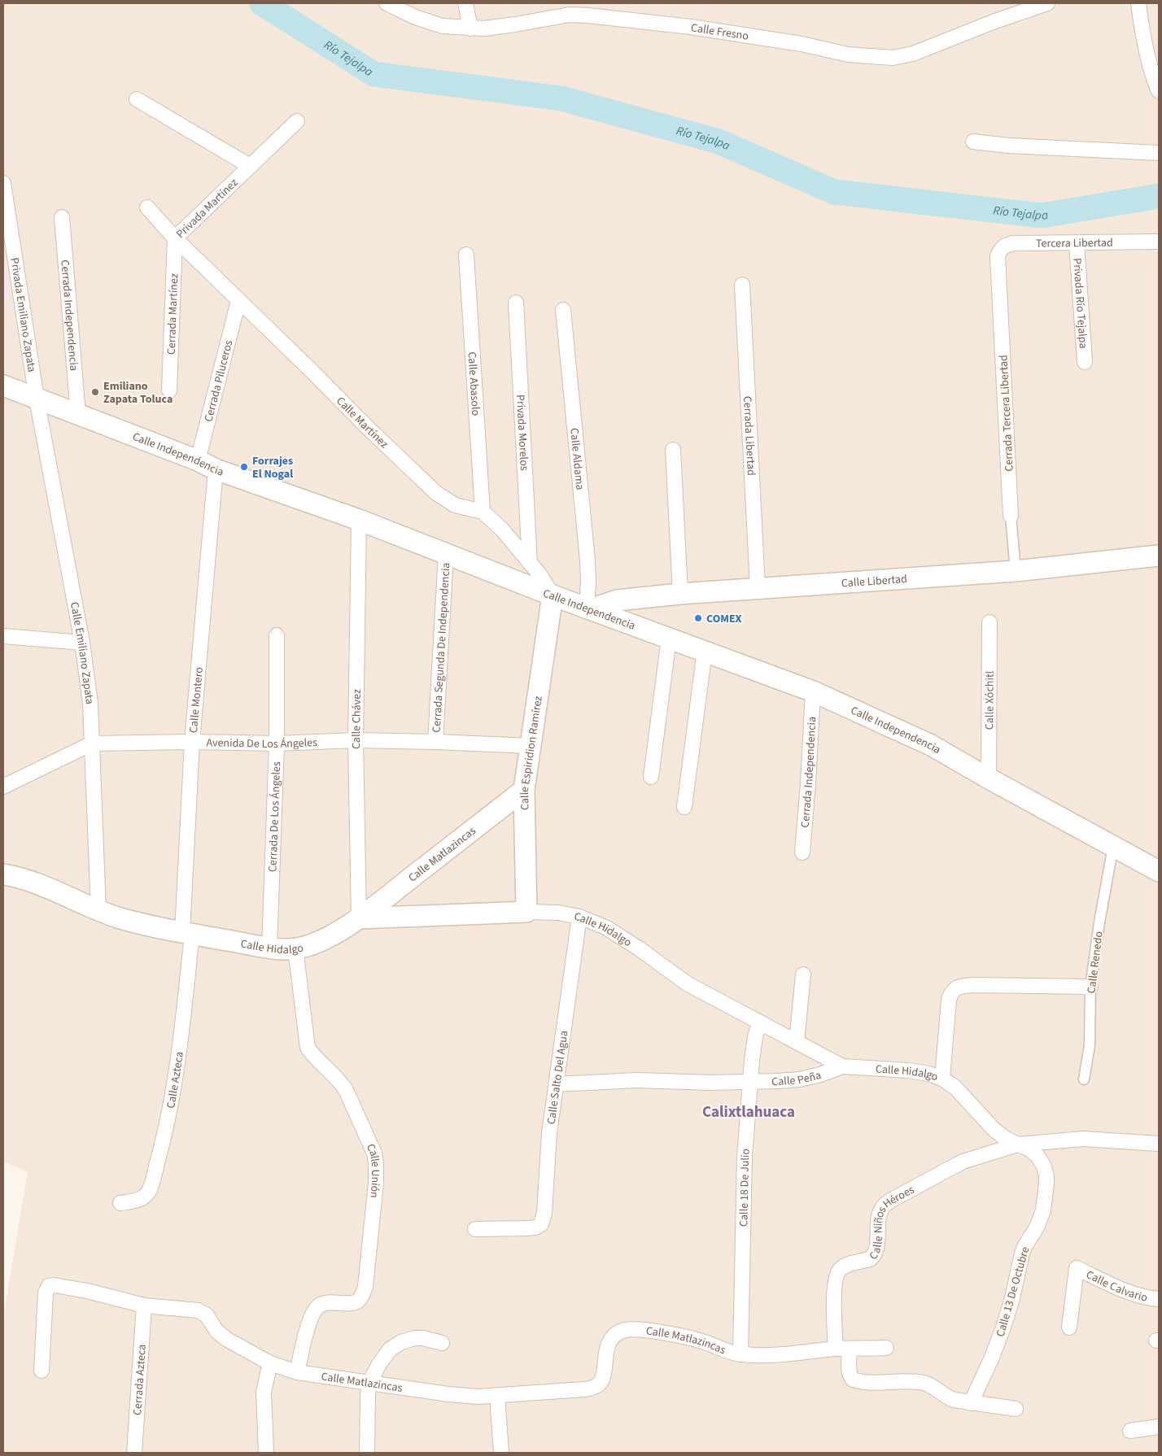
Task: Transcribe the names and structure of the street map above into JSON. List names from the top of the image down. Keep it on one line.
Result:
{"streets":{"main road":["Calle Independencia","Calle Libertad","Calle Espiridion Ramírez","Calle Matlazincas","Calle Hidalgo"],"street":["Calle Fresno","Privada Martínez","Tercera Libertad","Privada Río Tejalpa","Privada Emiliano Zapata","Cerrada Martínez","Cerrada Independencia","Cerrada Piluceros","Calle Abasolo","Cerrada Tercera Libertad","Calle Martínez","Privada Morelos","Cerrada Libertad","Calle Aldama","Cerrada Segunda De Independencia","Calle Emiliano Zapata","Calle Montero","Calle Xóchitl","Calle Chávez","Avenida De Los Ángeles","Cerrada De Los Ángeles","Calle Renedo","Calle Peña","Calle Salto Del Agua","Calle Azteca","Calle Unión","Calle 18 De Julio","Calle Niños Héroes","Calle Calvario","Calle 13 De Octubre","Cerrada Azteca"]},"crossings":[["Privada Martínez","Cerrada Martínez"],["Privada Martínez","Calle Martínez"],["Tercera Libertad","Privada Río Tejalpa"],["Tercera Libertad","Cerrada Tercera Libertad"],["Privada Emiliano Zapata","Calle Independencia"],["Privada Emiliano Zapata","Calle Emiliano Zapata"],["Cerrada Martínez","Calle Martínez"],["Cerrada Independencia","Calle Independencia"],["Cerrada Piluceros","Calle Martínez"],["Cerrada Piluceros","Calle Independencia"],["Calle Abasolo","Calle Martínez"],["Cerrada Tercera Libertad","Calle Libertad"],["Calle Martínez","Privada Morelos"],["Calle Martínez","Calle Independencia"],["Calle Martínez","Calle Espiridion Ramírez"],["Cerrada Libertad","Calle Libertad"],["Calle Independencia","Calle Aldama"],["Calle Independencia","Calle Libertad"],["Calle Independencia","Cerrada Segunda De Independencia"],["Calle Independencia","Calle Emiliano Zapata"],["Calle Independencia","Calle Montero"],["Calle Independencia","Calle Xóchitl"],["Calle Independencia","Calle Chávez"],["Calle Independencia","Calle Espiridion Ramírez"],["Calle Independencia","Calle Renedo"],["Calle Aldama","Calle Libertad"],["Cerrada Segunda De Independencia","Avenida De Los Ángeles"],["Calle Emiliano Zapata","Avenida De Los Ángeles"],["Calle Emiliano Zapata","Calle Hidalgo"],["Calle Montero","Avenida De Los Ángeles"],["Calle Montero","Calle Hidalgo"],["Calle Montero","Calle Azteca"],["Calle Chávez","Avenida De Los Ángeles"],["Calle Chávez","Calle Matlazincas"],["Calle Chávez","Calle Hidalgo"],["Avenida De Los Ángeles","Calle Espiridion Ramírez"],["Avenida De Los Ángeles","Cerrada De Los Ángeles"],["Calle Espiridion Ramírez","Calle Matlazincas"],["Calle Espiridion Ramírez","Calle Hidalgo"],["Cerrada De Los Ángeles","Calle Hidalgo"],["Calle Matlazincas","Calle Hidalgo"],["Calle Matlazincas","Calle Unión"],["Calle Matlazincas","Calle 18 De Julio"],["Calle Matlazincas","Cerrada Azteca"],["Calle Hidalgo","Calle Peña"],["Calle Hidalgo","Calle Salto Del Agua"],["Calle Hidalgo","Calle Azteca"],["Calle Hidalgo","Calle Unión"],["Calle Hidalgo","Calle 18 De Julio"],["Calle Hidalgo","Calle Niños Héroes"],["Calle Hidalgo","Calle 13 De Octubre"],["Calle Peña","Calle Salto Del Agua"],["Calle Peña","Calle 18 De Julio"],["Calle Niños Héroes","Calle 13 De Octubre"]],"districts":["Calixtlahuaca"],"water":["Río Tejalpa"],"places":["Emiliano Zapata Toluca","Forrajes El Nogal","COMEX"]}
